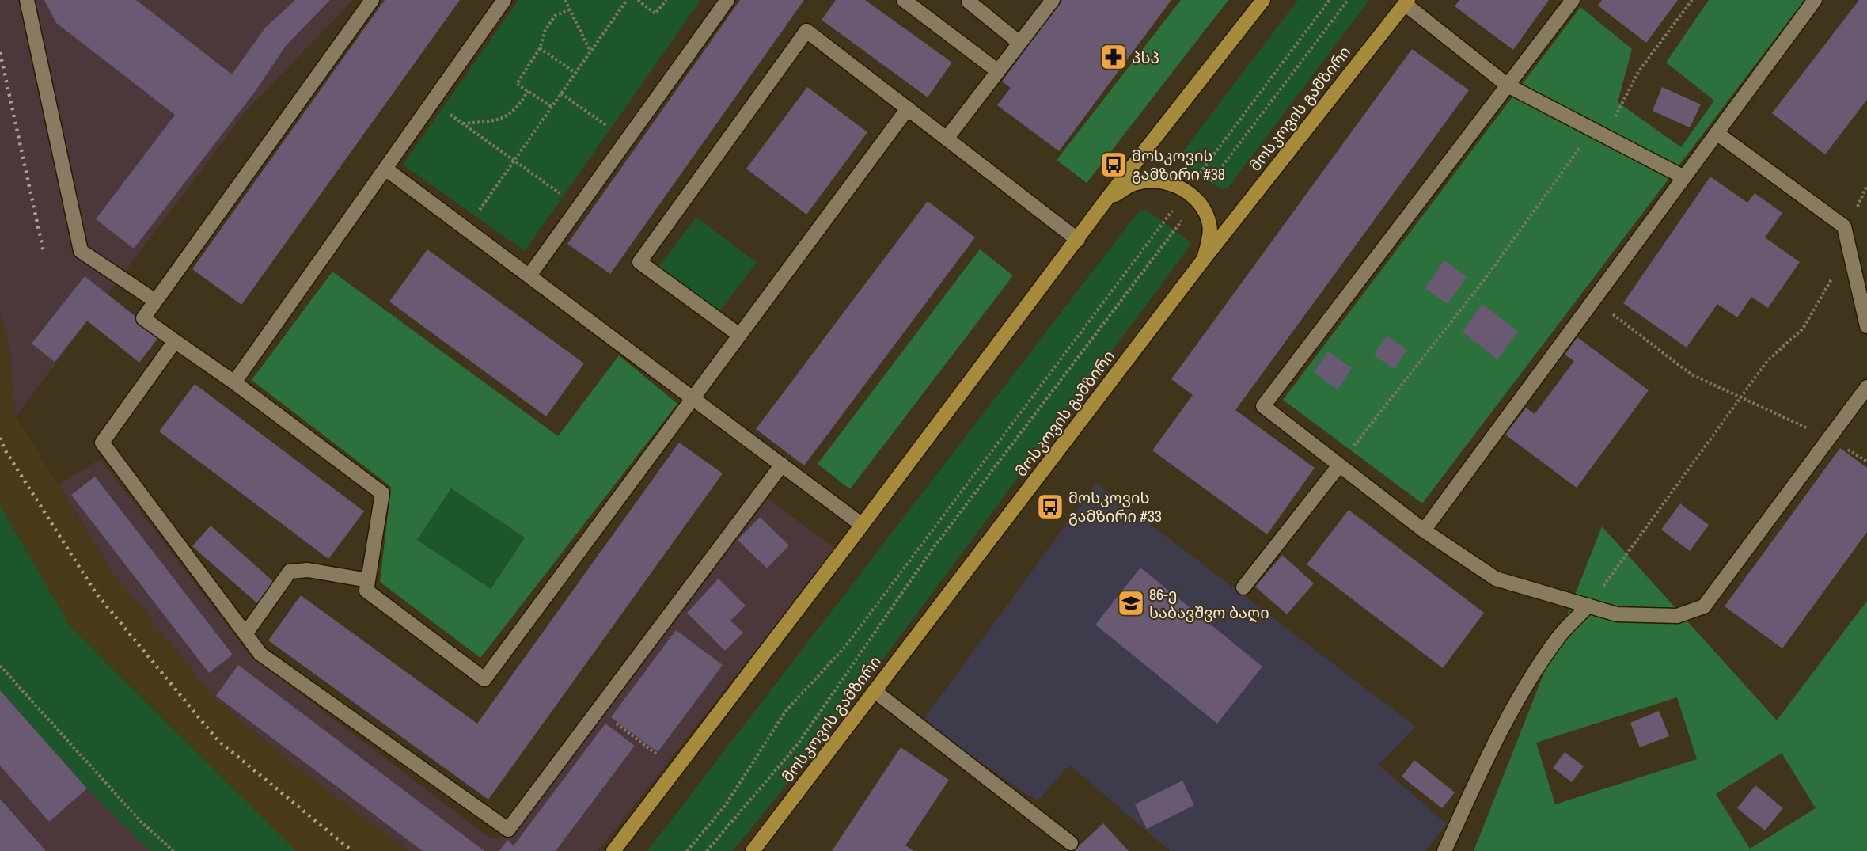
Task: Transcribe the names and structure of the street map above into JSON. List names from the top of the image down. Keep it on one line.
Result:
{"streets":{"main road":["მოსკოვის გამზირი"]},"places":{"pharmacy":["პსპ"],"bus stop":["მოსკოვის გამზირი #38","მოსკოვის გამზირი #33"],"school or university":["86-ე საბავშვო ბაღი"]}}
